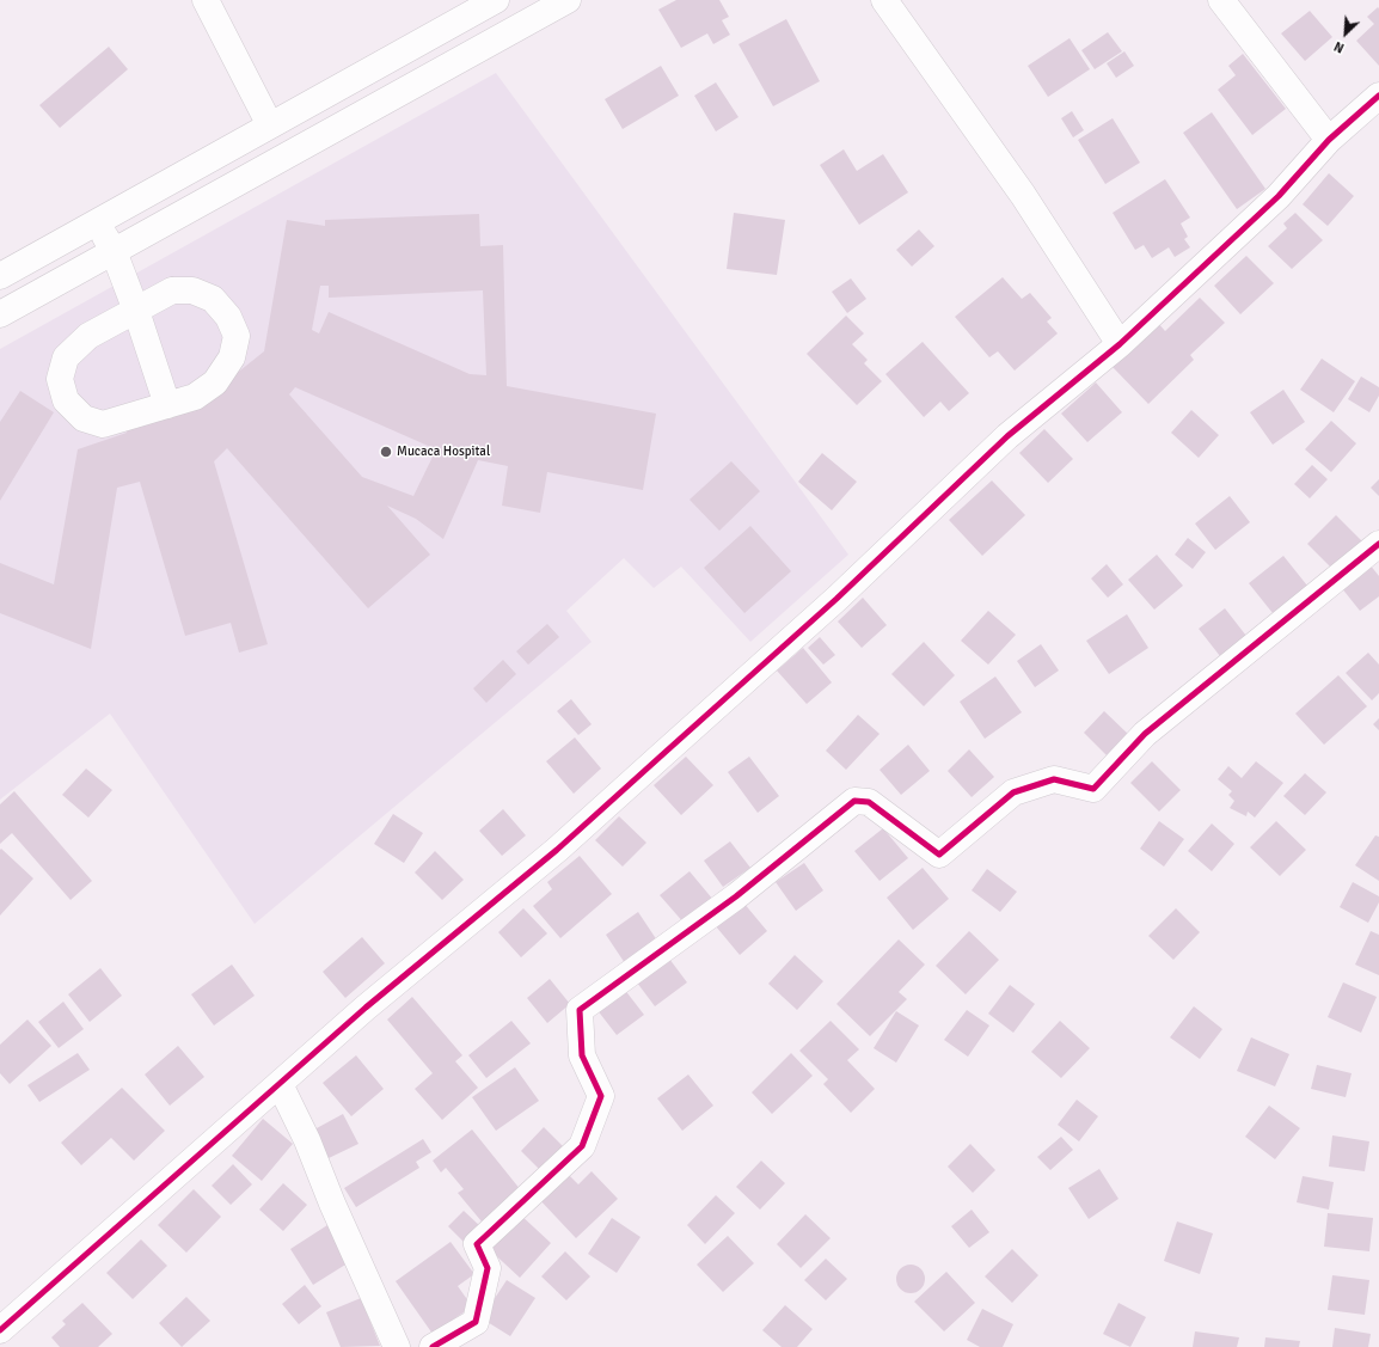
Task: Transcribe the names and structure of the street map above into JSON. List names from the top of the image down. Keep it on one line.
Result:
{"places":["Mucaca Hospital"],"north":"bottom left"}
